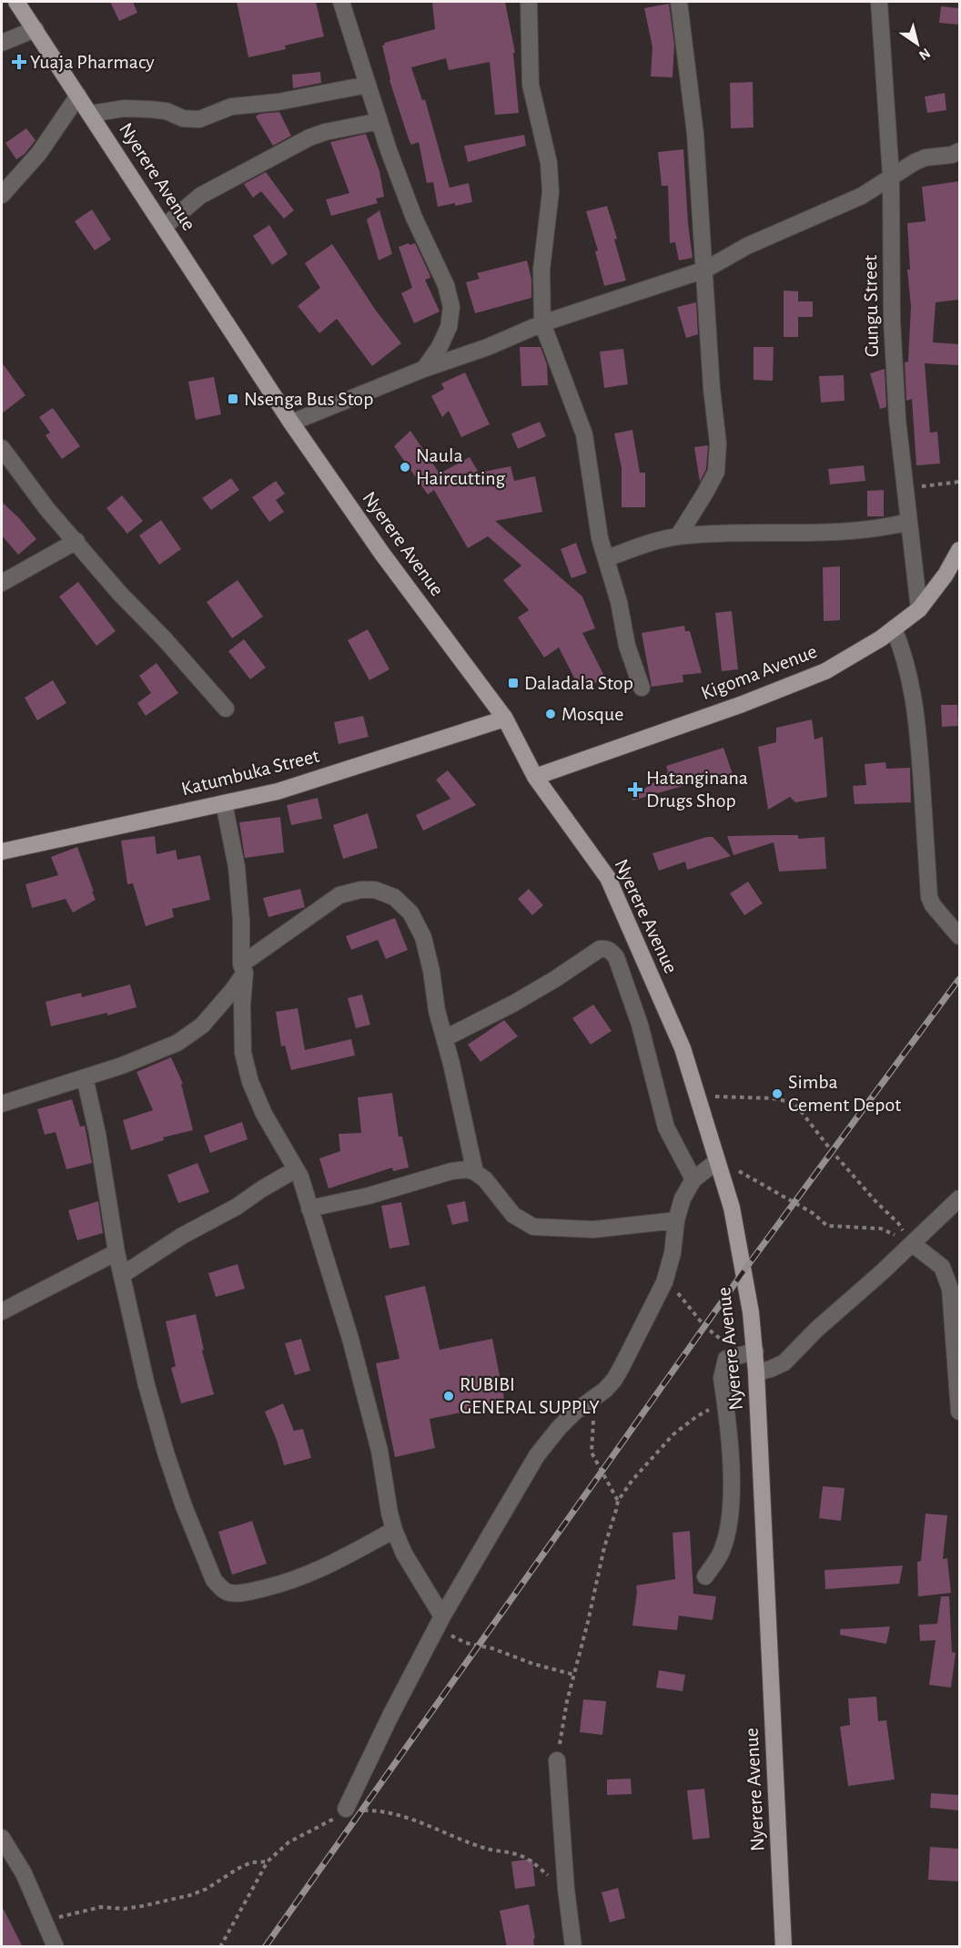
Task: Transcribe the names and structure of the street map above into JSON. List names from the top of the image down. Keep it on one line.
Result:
{"streets":{"main road":["Nyerere Avenue","Kigoma Avenue","Katumbuka Street"],"street":["Gungu Street"]},"crossings":[["Nyerere Avenue","Kigoma Avenue"],["Nyerere Avenue","Katumbuka Street"],["Gungu Street","Kigoma Avenue"]],"places":{"health":["Yuaja Pharmacy","Hatanginana Drugs Shop"],"transit":["Nsenga Bus Stop","Daladala Stop"],"other":["Naula Haircutting","Mosque","Simba Cement Depot","RUBIBI GENERAL SUPPLY"]},"north":"bottom right"}
